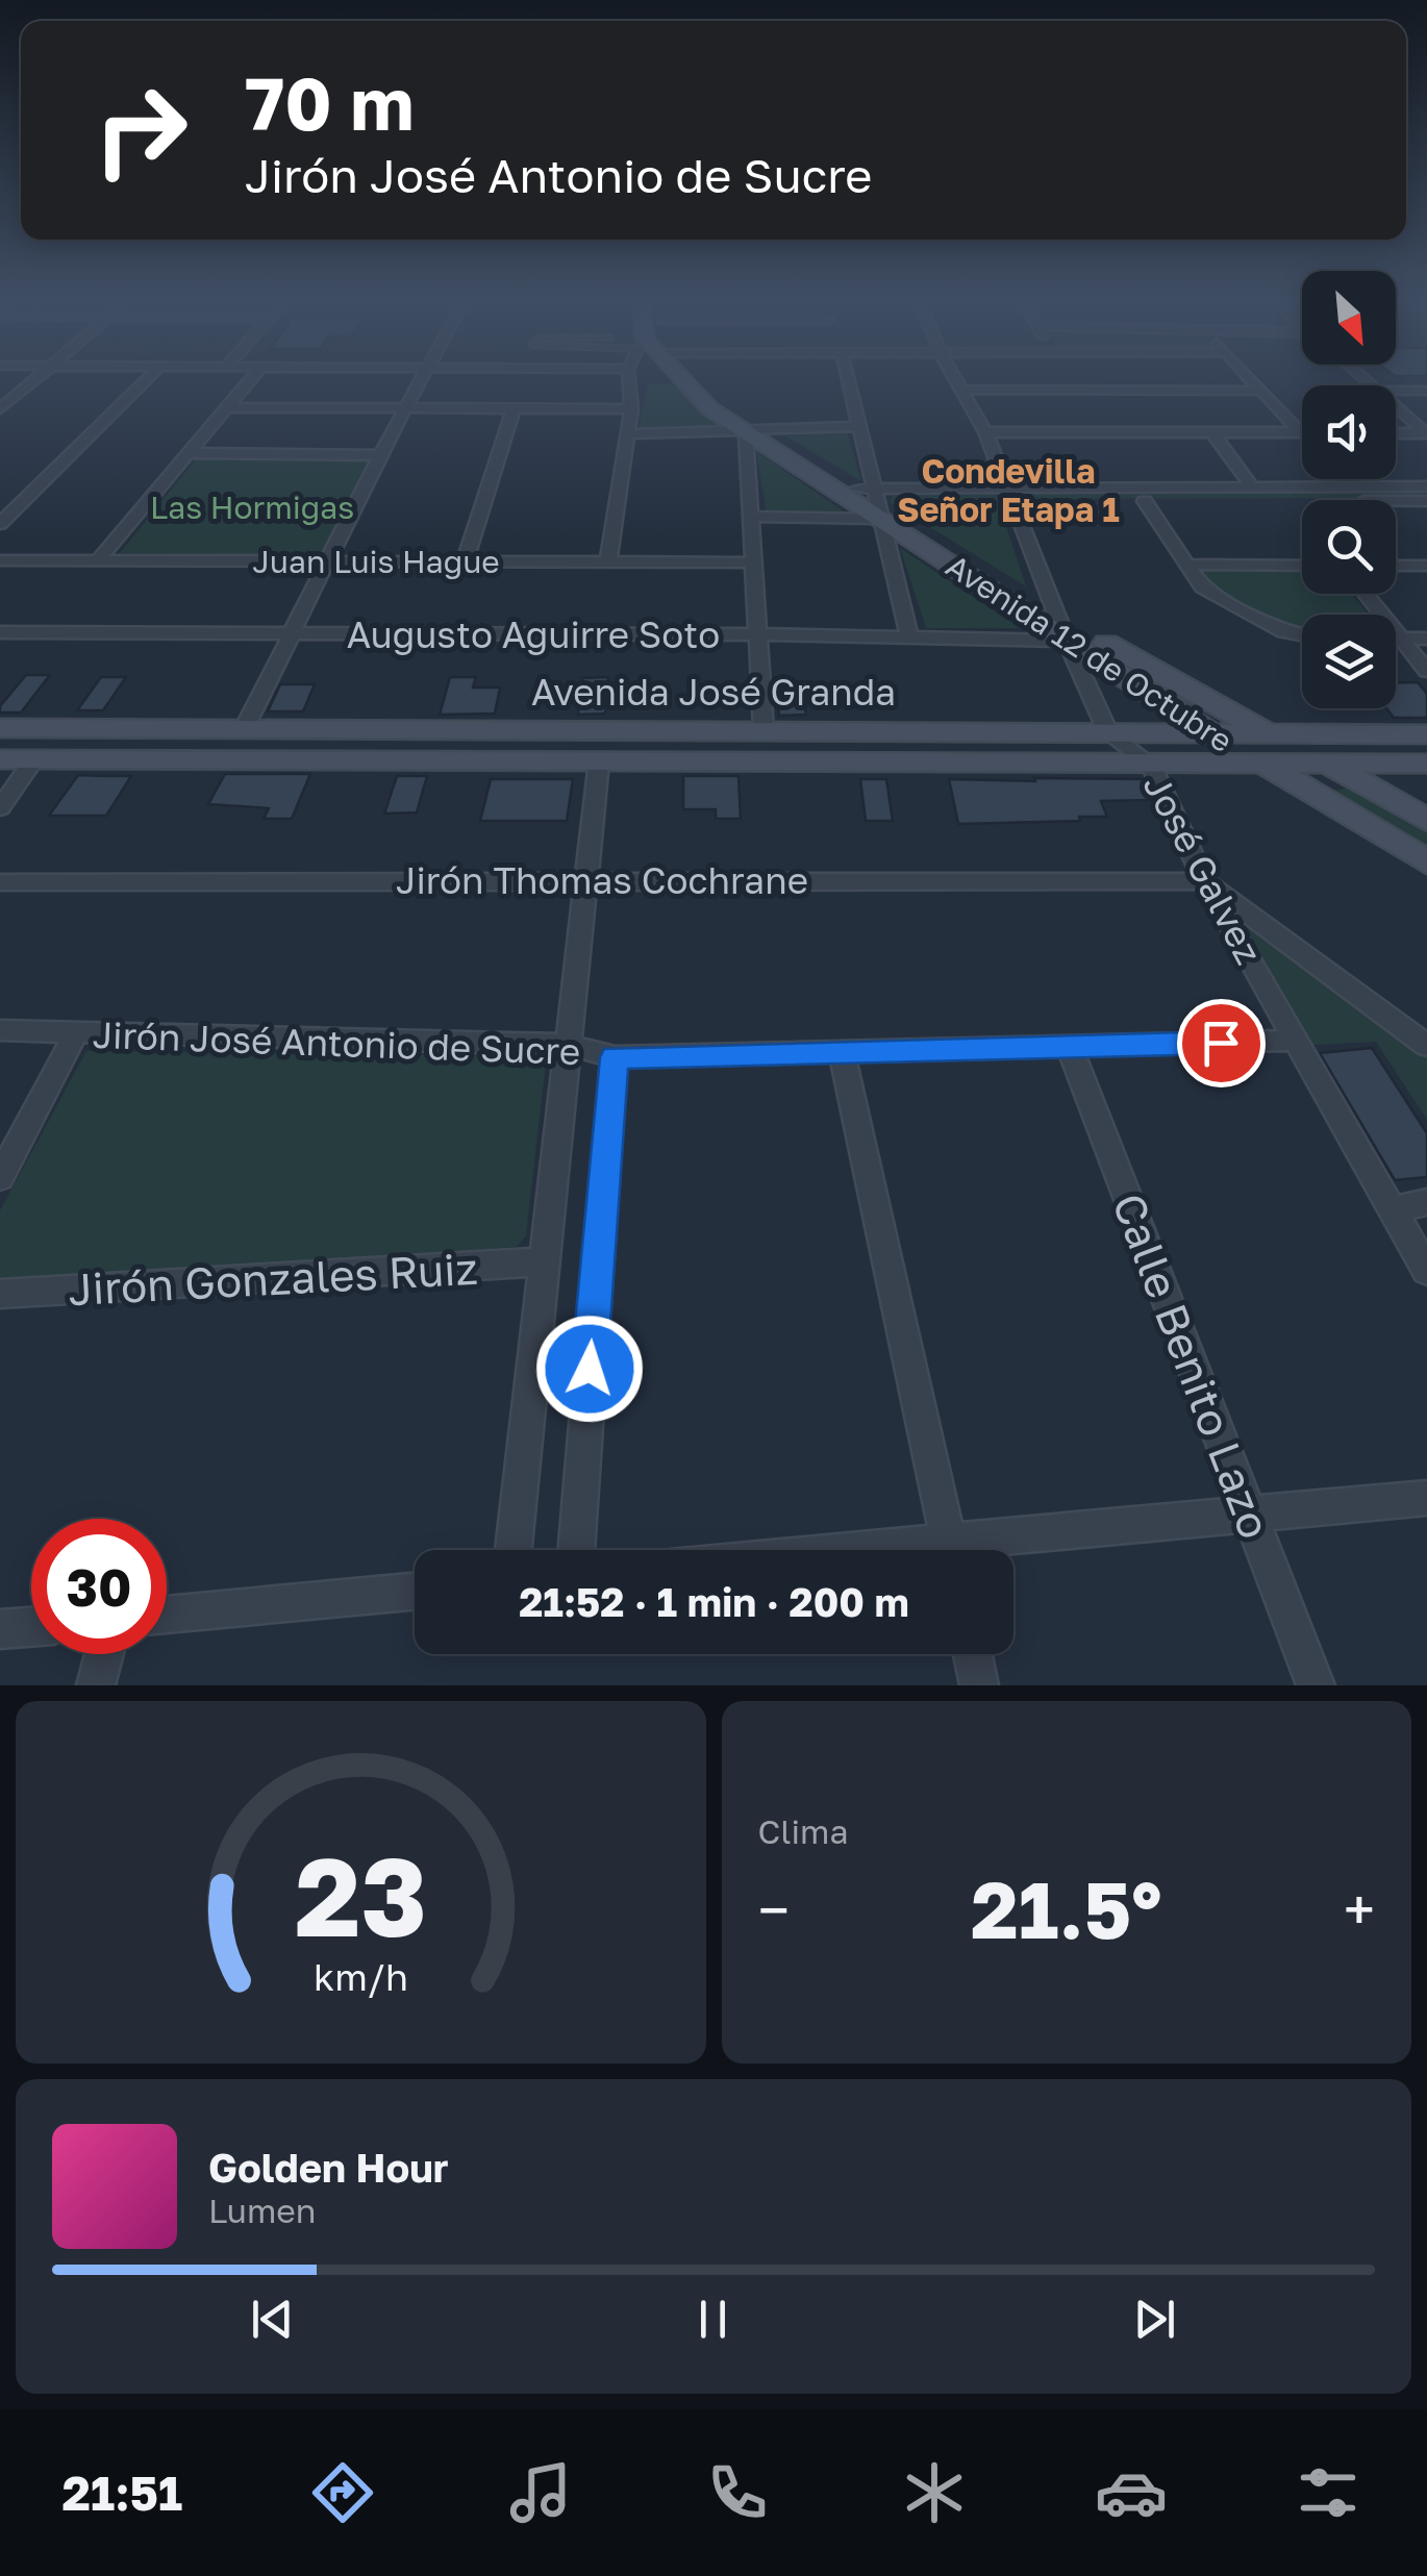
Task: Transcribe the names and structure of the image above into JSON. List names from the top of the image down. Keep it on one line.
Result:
{"streets":{"main road":["Avenida 12 de Octubre","Avenida José Granda"],"street":["Juan Luis Hague","Augusto Aguirre Soto","José Galvez","Jirón Thomas Cochrane","Jirón José Antonio de Sucre","Jirón Gonzales Ruiz","Calle Benito Lazo"]},"crossings":[["Augusto Aguirre Soto","Avenida 12 de Octubre"],["Augusto Aguirre Soto","José Galvez"],["Avenida 12 de Octubre","Avenida José Granda"],["Avenida 12 de Octubre","José Galvez"],["Avenida José Granda","José Galvez"],["José Galvez","Jirón Thomas Cochrane"],["José Galvez","Jirón José Antonio de Sucre"],["Jirón José Antonio de Sucre","Calle Benito Lazo"]],"districts":["Condevilla Señor Etapa 1"],"parks":["Las Hormigas"],"north":"bottom right","page":{"turn":["70 m","Jirón José Antonio de Sucre"],"limit":"30","trip":"21:52 · 1 min · 200 m","tile":"Clima","heat":["−","21.5°","+"],"song":["Golden Hour","Lumen"],"tabs":"21:51","gauge":["23","km/h"]}}
